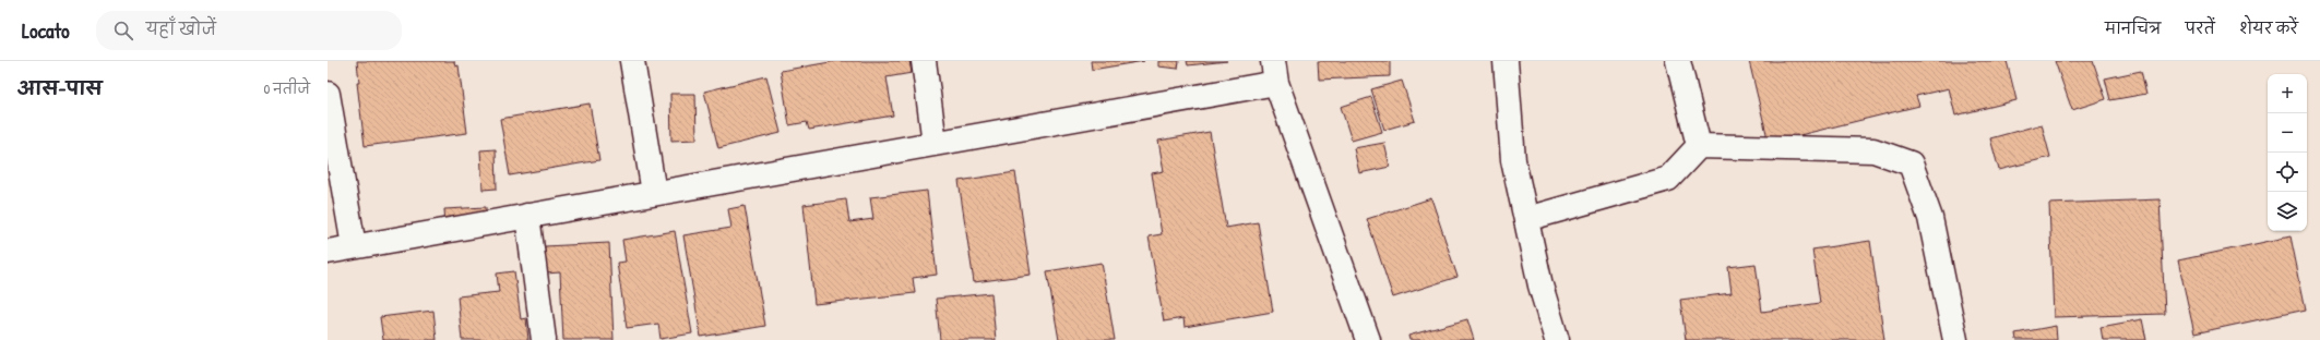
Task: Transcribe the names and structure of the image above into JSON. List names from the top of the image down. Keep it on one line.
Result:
{"page":{"header":"Locato","search":"यहाँ खोजें","nav":["मानचित्र","परतें","शेयर करें"],"heading":["आस-पास","0 नतीजे"],"map_buttons":["+","−"]}}
